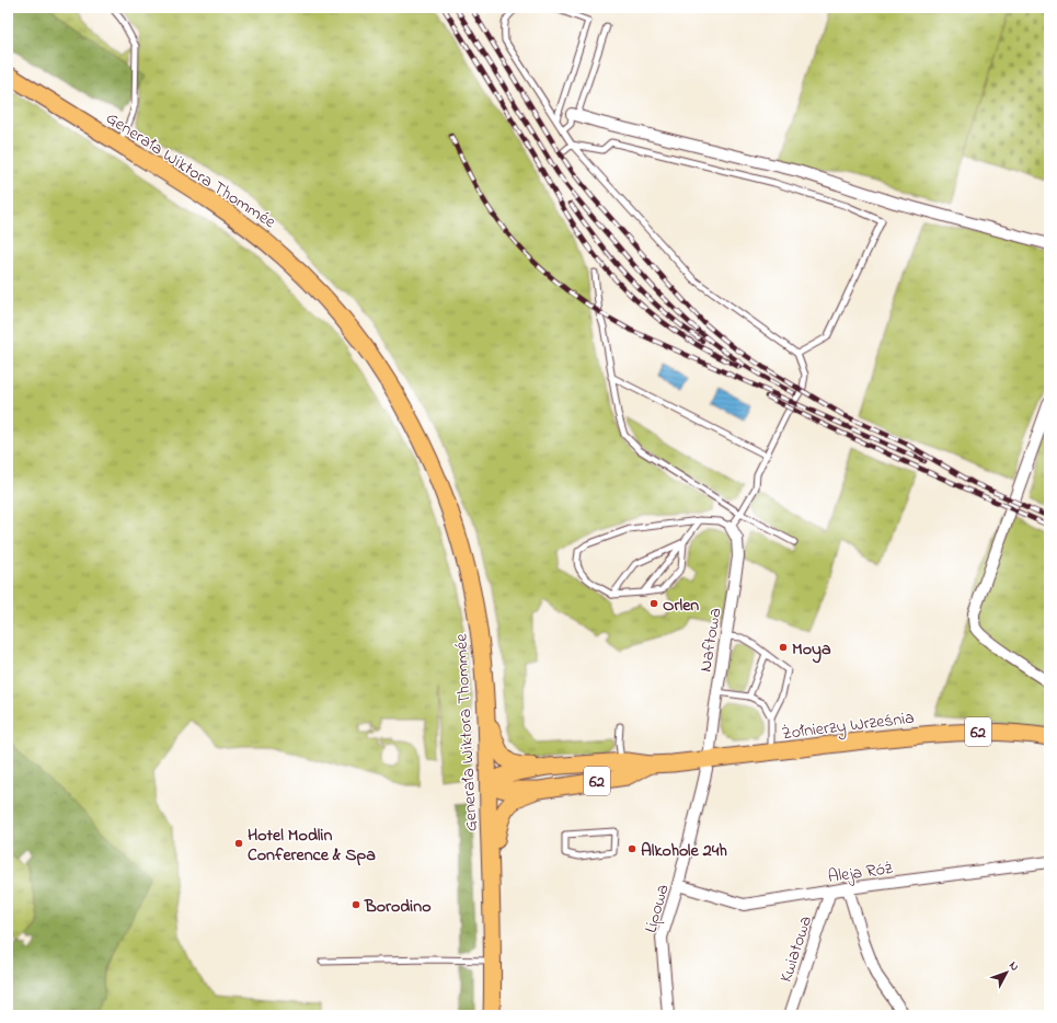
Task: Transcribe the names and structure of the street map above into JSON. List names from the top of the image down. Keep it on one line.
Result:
{"streets":{"main road":["Generała Wiktora Thommée","Żołnierzy Września","62"],"street":["Naftowa","Aleja Róż","Lipowa","Kwiatowa"]},"crossings":[["Generała Wiktora Thommée","Żołnierzy Września"],["Generała Wiktora Thommée","62"],["Naftowa","Żołnierzy Września"],["Naftowa","Lipowa"],["Żołnierzy Września","62"],["Żołnierzy Września","Lipowa"],["Aleja Róż","Lipowa"],["Aleja Róż","Kwiatowa"]],"places":["Orlen","Moya","Hotel Modlin Conference & Spa","Alkohole 24h","Borodino"],"north":"top right"}
